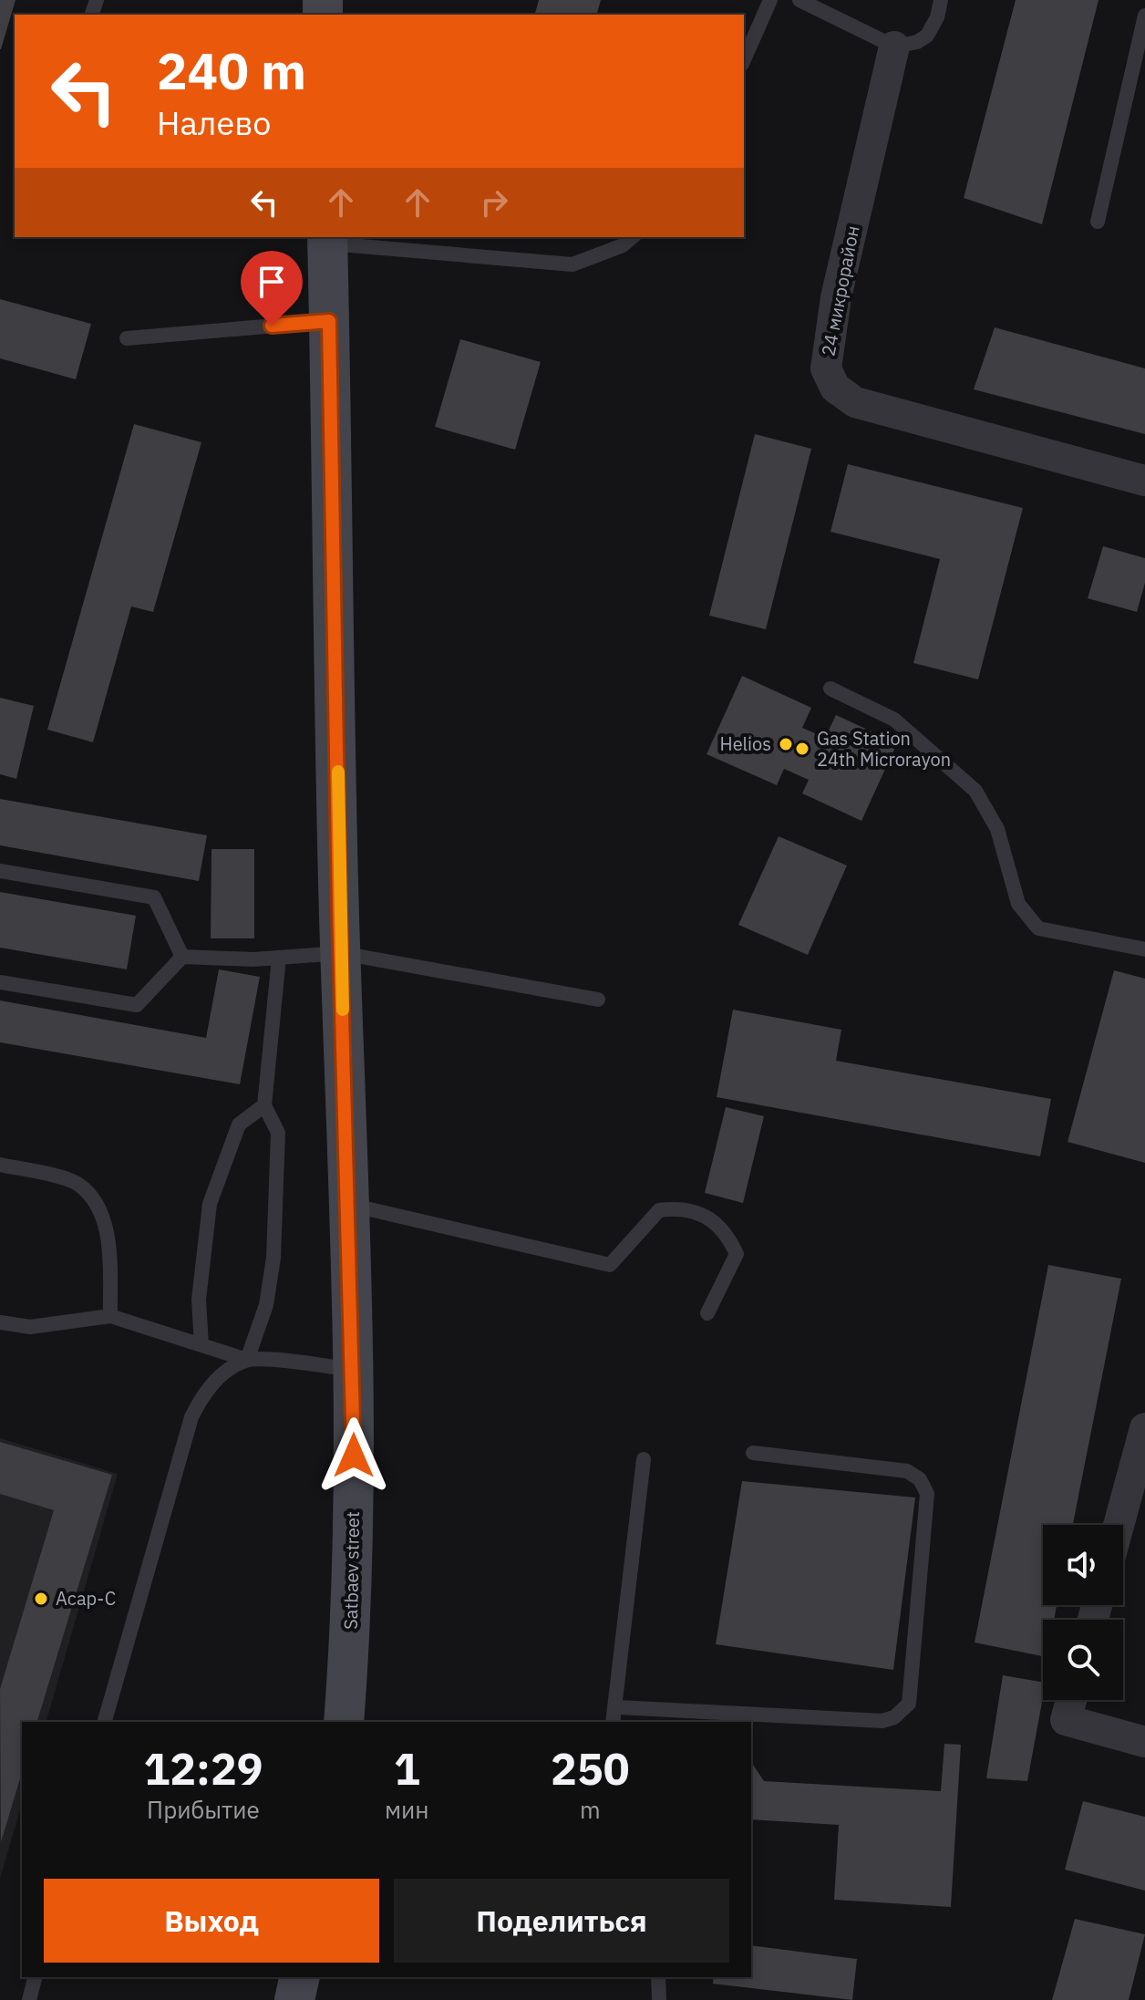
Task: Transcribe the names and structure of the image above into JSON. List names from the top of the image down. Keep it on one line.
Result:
{"streets":{"main road":["Satbaev street"],"street":["24 микрорайон"]},"places":["Helios","Gas Station 24th Microrayon","Асар-С"],"page":{"turn":["240 m","Налево"],"eta":["12:29","Прибытие","1","мин","250","m"],"buttons":["Выход","Поделиться"]}}
